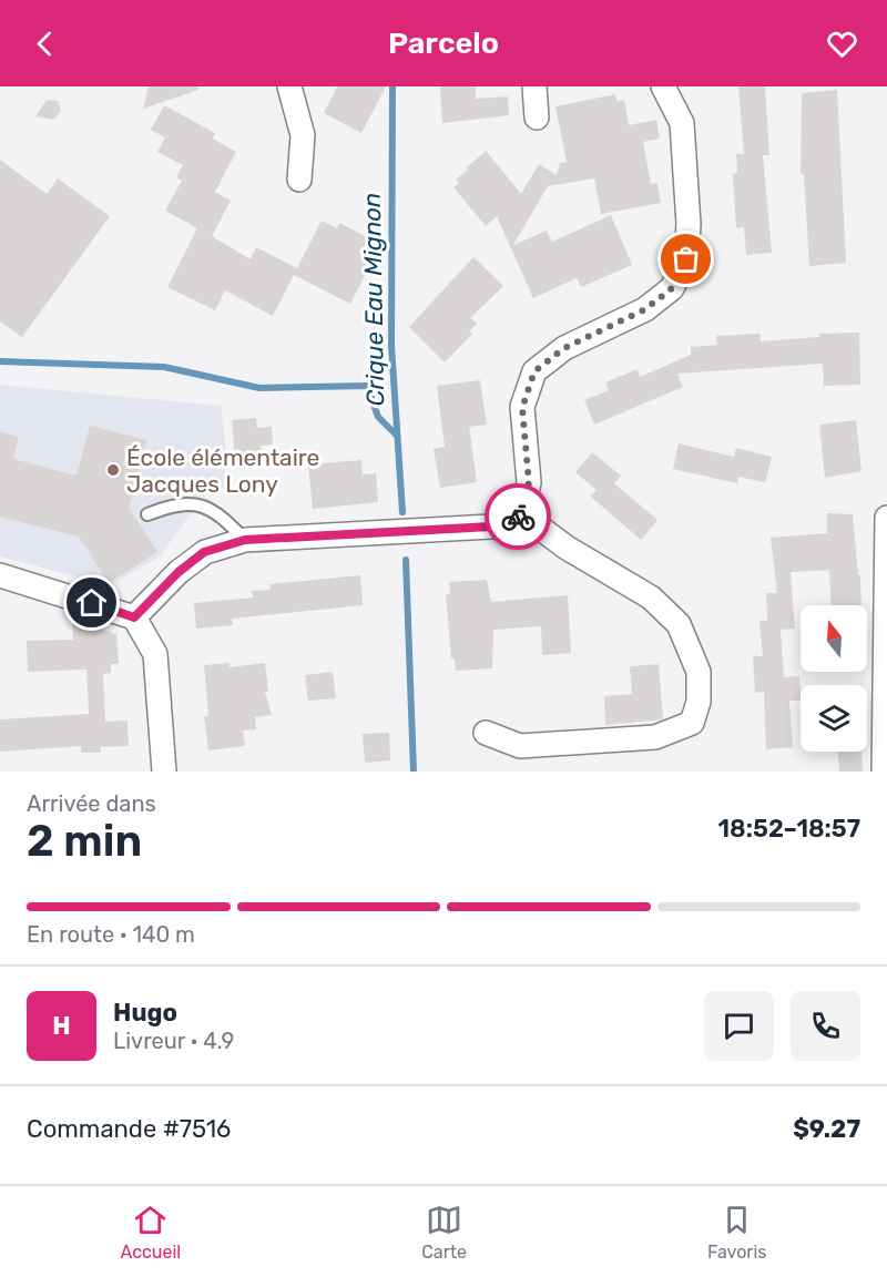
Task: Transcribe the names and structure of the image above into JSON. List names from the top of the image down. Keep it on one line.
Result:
{"water":["Crique Eau Mignon"],"places":["École élémentaire Jacques Lony"],"north":"top","page":{"header":"Parcelo","heading":["2 min","Arrivée dans","18:52–18:57"],"panel":["Hugo","Livreur · 4.9","Commande #7516","$9.27"],"bar":"En route · 140 m","round":"H","tabs":["Accueil","Carte","Favoris"]}}
